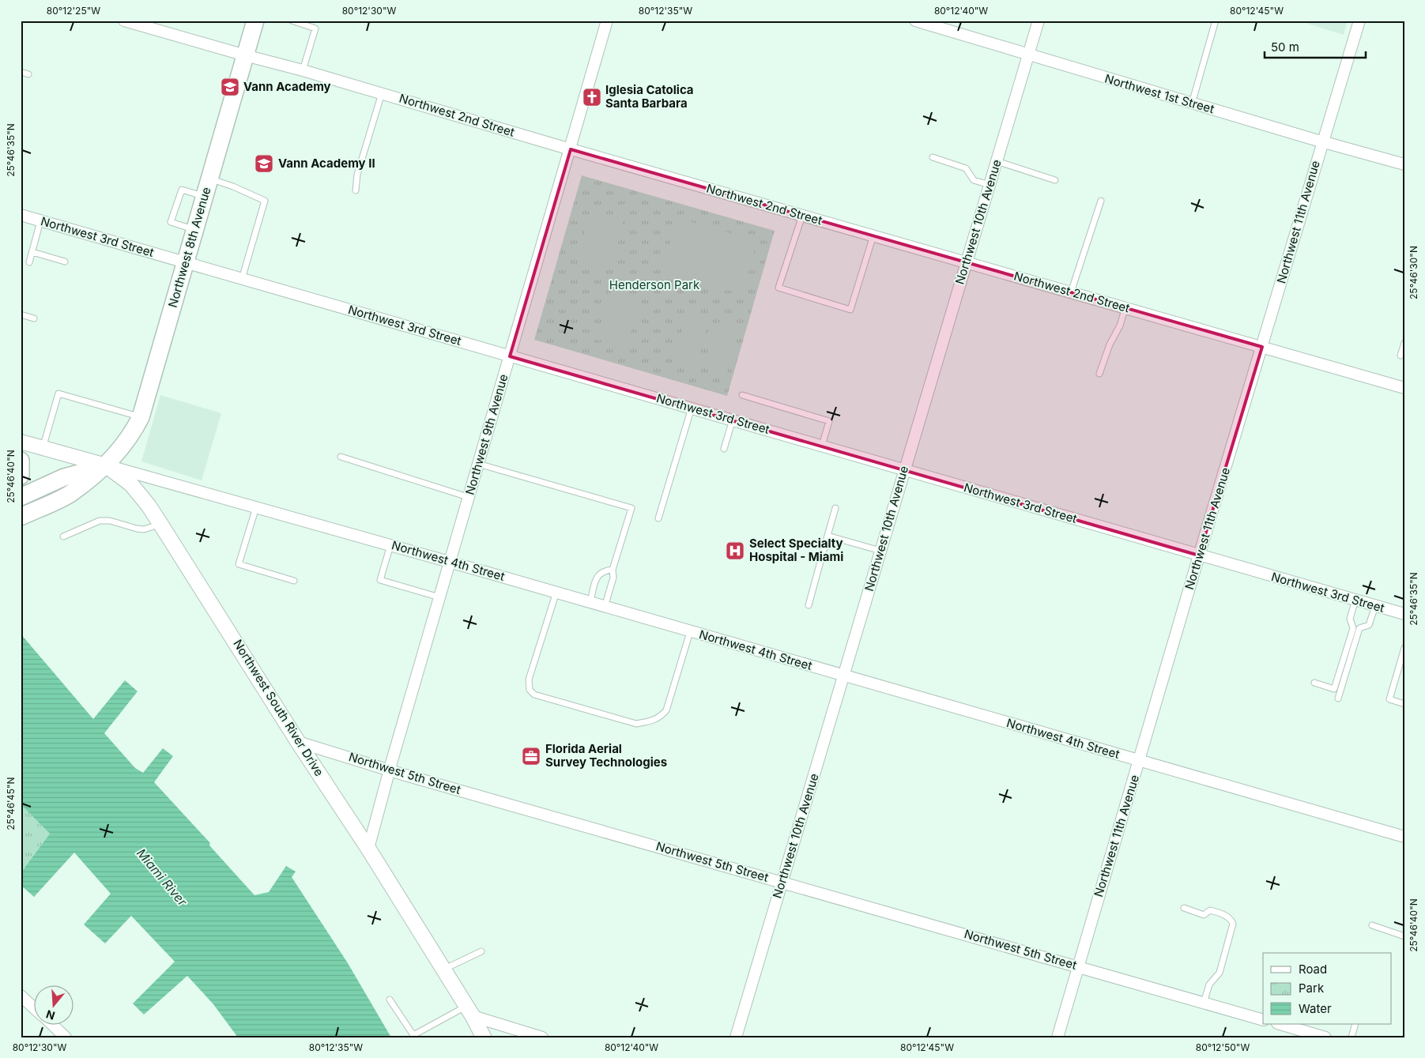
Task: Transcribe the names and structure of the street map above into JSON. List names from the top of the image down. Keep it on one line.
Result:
{"streets":{"main road":["Northwest 8th Avenue","Northwest South River Drive"],"street":["Northwest 1st Street","Northwest 2nd Street","Northwest 10th Avenue","Northwest 11th Avenue","Northwest 3rd Street","Northwest 9th Avenue","Northwest 4th Street","Northwest 5th Street"]},"crossings":[["Northwest 1st Street","Northwest 10th Avenue"],["Northwest 1st Street","Northwest 11th Avenue"],["Northwest 2nd Street","Northwest 10th Avenue"],["Northwest 2nd Street","Northwest 11th Avenue"],["Northwest 2nd Street","Northwest 8th Avenue"],["Northwest 2nd Street","Northwest 9th Avenue"],["Northwest 10th Avenue","Northwest 3rd Street"],["Northwest 10th Avenue","Northwest 4th Street"],["Northwest 10th Avenue","Northwest 5th Street"],["Northwest 11th Avenue","Northwest 3rd Street"],["Northwest 11th Avenue","Northwest 4th Street"],["Northwest 11th Avenue","Northwest 5th Street"],["Northwest 3rd Street","Northwest 8th Avenue"],["Northwest 3rd Street","Northwest 9th Avenue"],["Northwest 8th Avenue","Northwest 4th Street"],["Northwest 8th Avenue","Northwest South River Drive"],["Northwest 9th Avenue","Northwest 4th Street"],["Northwest 9th Avenue","Northwest South River Drive"],["Northwest 9th Avenue","Northwest 5th Street"],["Northwest 4th Street","Northwest South River Drive"],["Northwest South River Drive","Northwest 5th Street"]],"water":["Miami River"],"parks":["Henderson Park"],"places":{"school or university":["Vann Academy","Vann Academy II"],"church":["Iglesia Catolica Santa Barbara"],"hospital":["Select Specialty Hospital - Miami"],"office":["Florida Aerial Survey Technologies"]},"legend":["Road","Park","Water"],"scale_bar":"50 m","north":"bottom","coordinates":["80°12'25\"W","80°12'30\"W","80°12'35\"W","80°12'40\"W","80°12'45\"W","25°46'35\"N","25°46'30\"N","25°46'40\"N","25°46'45\"N","80°12'50\"W"]}
